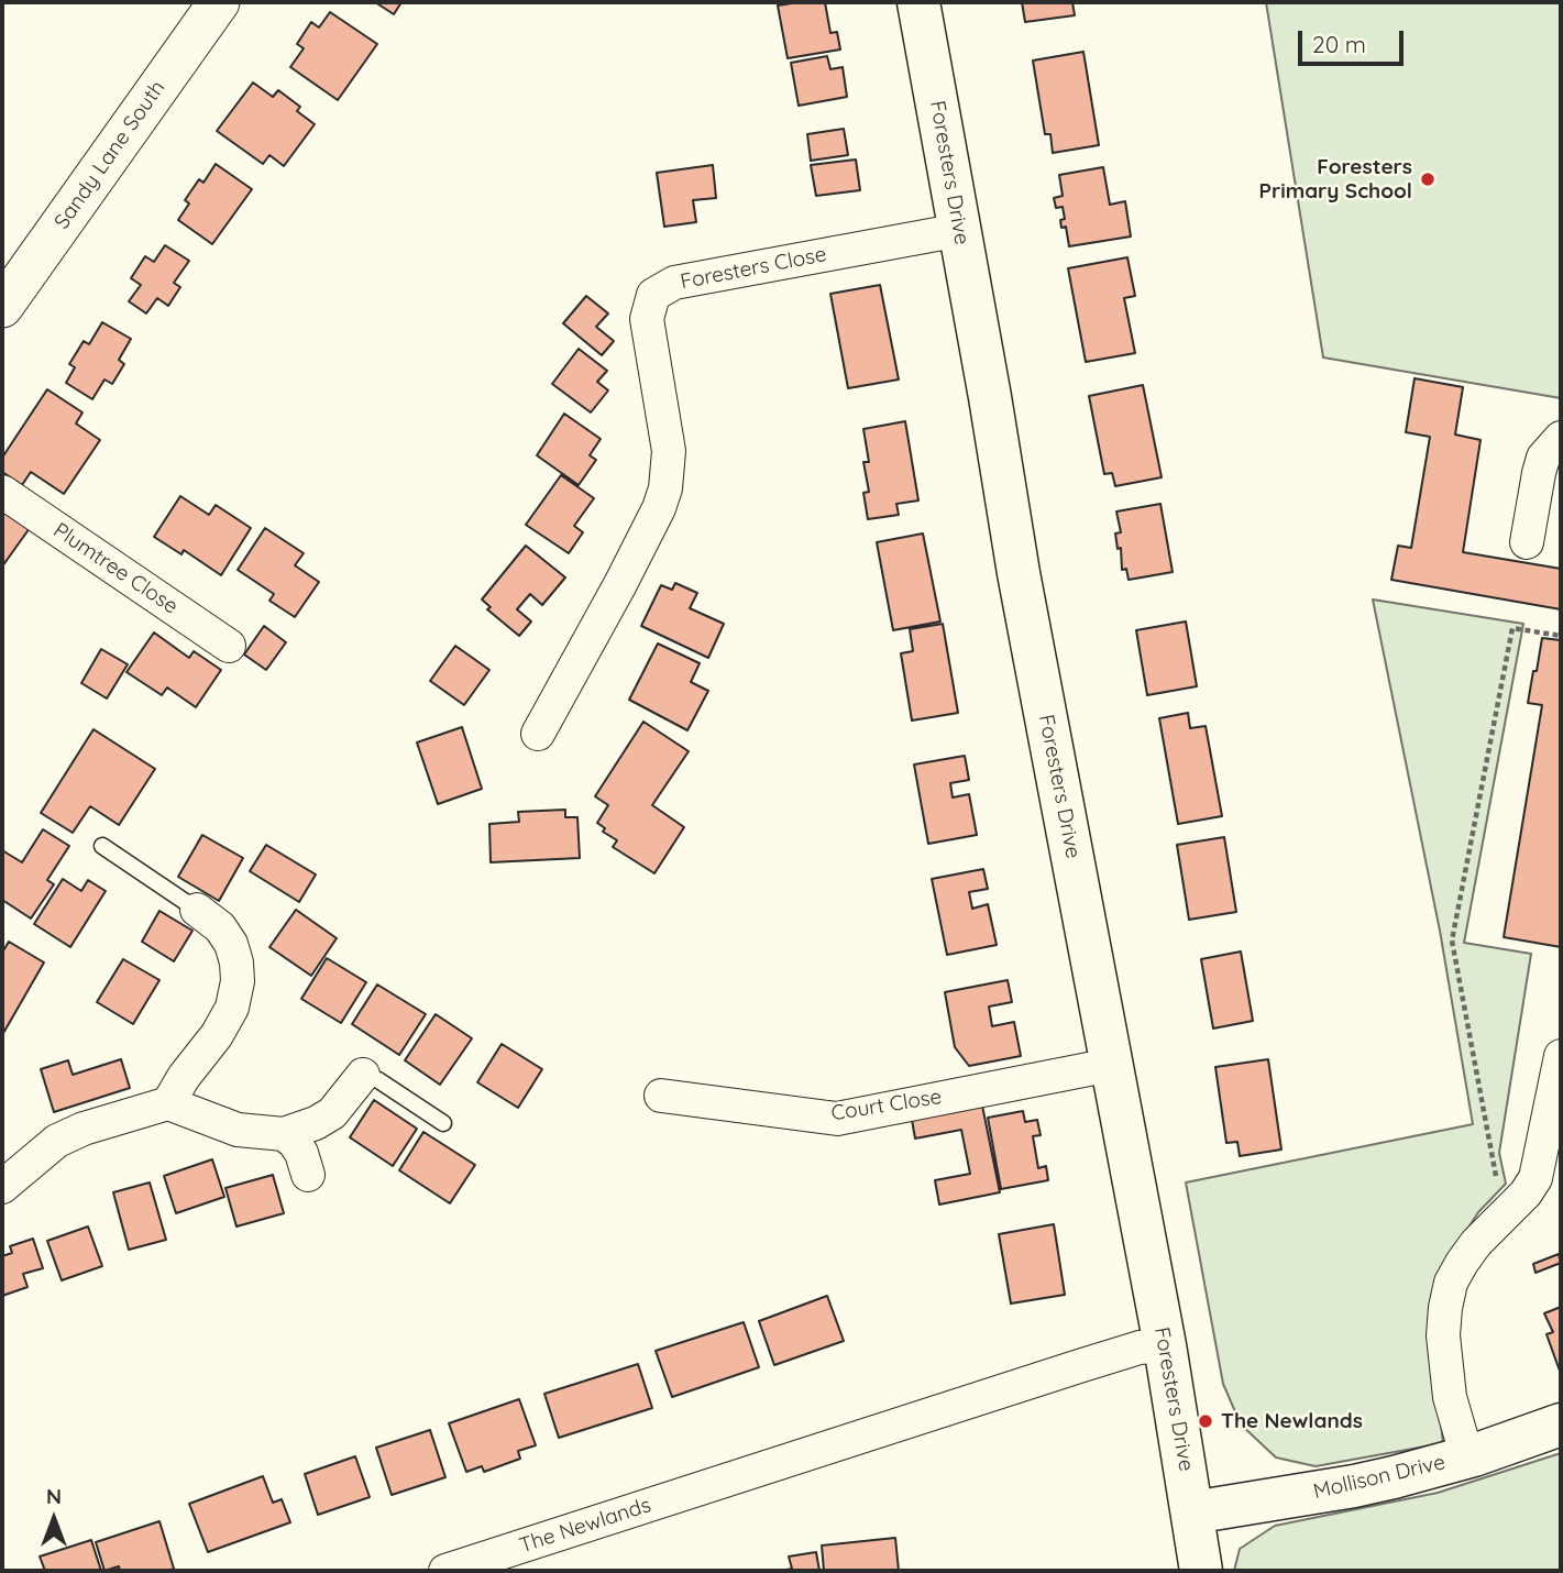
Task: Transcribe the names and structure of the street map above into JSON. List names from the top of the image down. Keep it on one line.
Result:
{"streets":{"main road":["Foresters Drive","Mollison Drive"],"street":["Sandy Lane South","Foresters Close","Plumtree Close","Court Close","The Newlands"]},"crossings":[["Foresters Drive","Foresters Close"],["Foresters Drive","Court Close"],["Foresters Drive","Mollison Drive"],["Foresters Drive","The Newlands"]],"places":["Foresters Primary School","The Newlands"],"scale_bar":"20 m","north":"top"}
